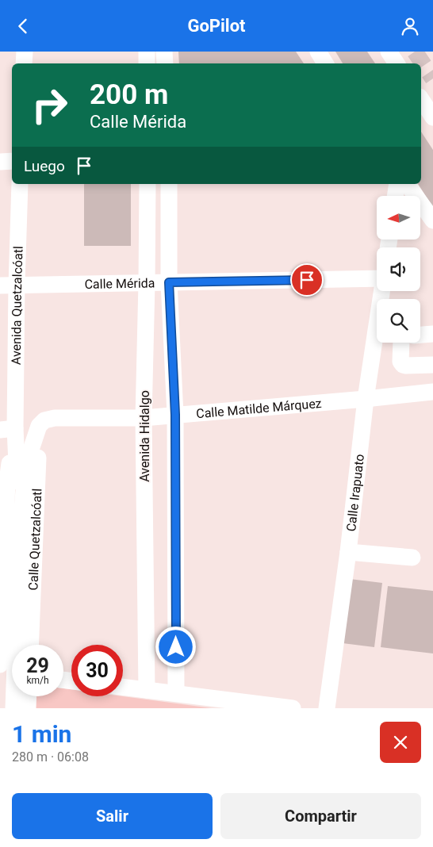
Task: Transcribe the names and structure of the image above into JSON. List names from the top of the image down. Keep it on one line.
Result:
{"streets":{"street":["Calle Mérida","Avenida Quetzalcóatl","Calle Matilde Márquez","Avenida Hidalgo","Calle Irapuato","Calle Quetzalcóatl"]},"crossings":[["Calle Mérida","Avenida Quetzalcóatl"],["Calle Mérida","Avenida Hidalgo"],["Calle Matilde Márquez","Avenida Hidalgo"],["Calle Matilde Márquez","Calle Irapuato"],["Calle Matilde Márquez","Calle Quetzalcóatl"]],"north":"left","page":{"header":"GoPilot","turn":["200 m","Calle Mérida"],"then":"Luego","speed":"29 km/h","limit":"30","heading":["1 min","280 m · 06:08"],"buttons":["Salir","Compartir"]}}
